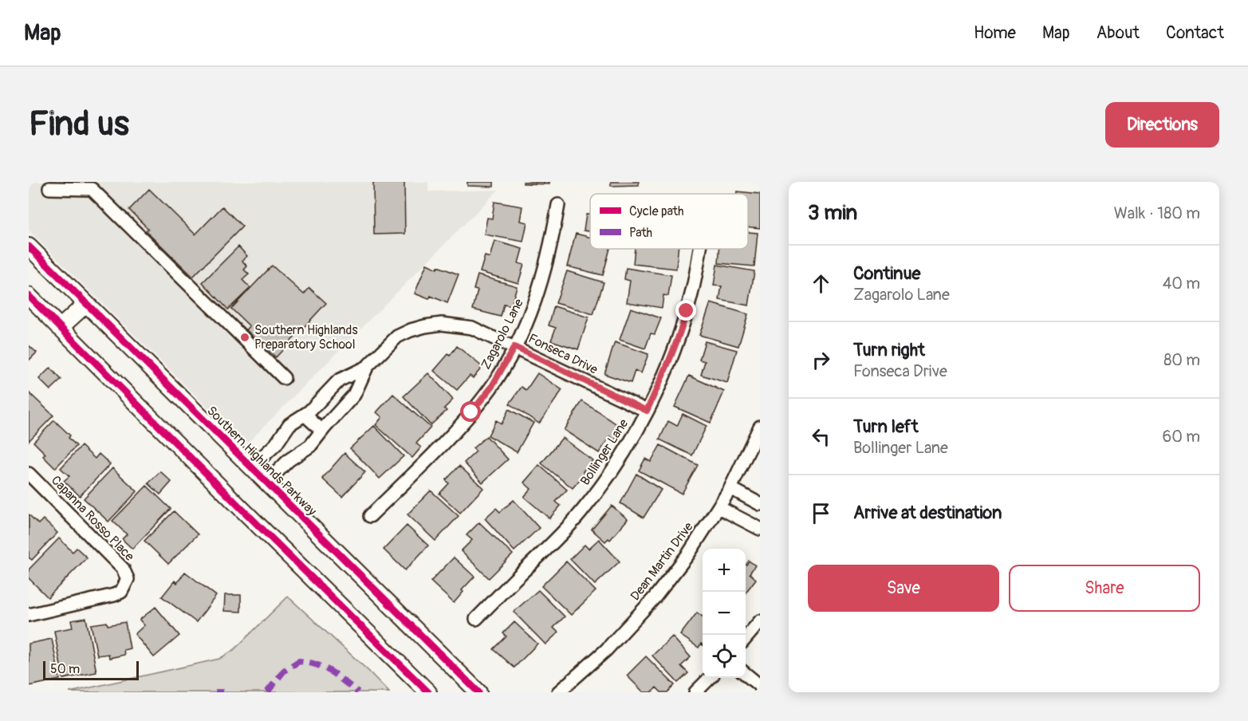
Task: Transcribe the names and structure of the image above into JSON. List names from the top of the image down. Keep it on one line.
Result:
{"streets":{"main road":["Southern Highlands Parkway"],"street":["Zagarolo Lane","Fonseca Drive","Bollinger Lane","Capanna Rosso Place","Dean Martin Drive"]},"crossings":[["Zagarolo Lane","Fonseca Drive"],["Fonseca Drive","Bollinger Lane"],["Fonseca Drive","Southern Highlands Parkway"]],"places":["Southern Highlands Preparatory School"],"legend":["Cycle path","Path"],"scale_bar":"50 m","page":{"header":"Map","nav":["Home","Map","About","Contact"],"buttons":["Directions",["Save","Share"]],"title":"Find us","heading":["3 min","Walk · 180 m"],"list":[["Continue","Zagarolo Lane","40 m"],["Turn right","Fonseca Drive","80 m"],["Turn left","Bollinger Lane","60 m"],"Arrive at destination"],"map_buttons":["+","−"],"scale":"50 m"}}
